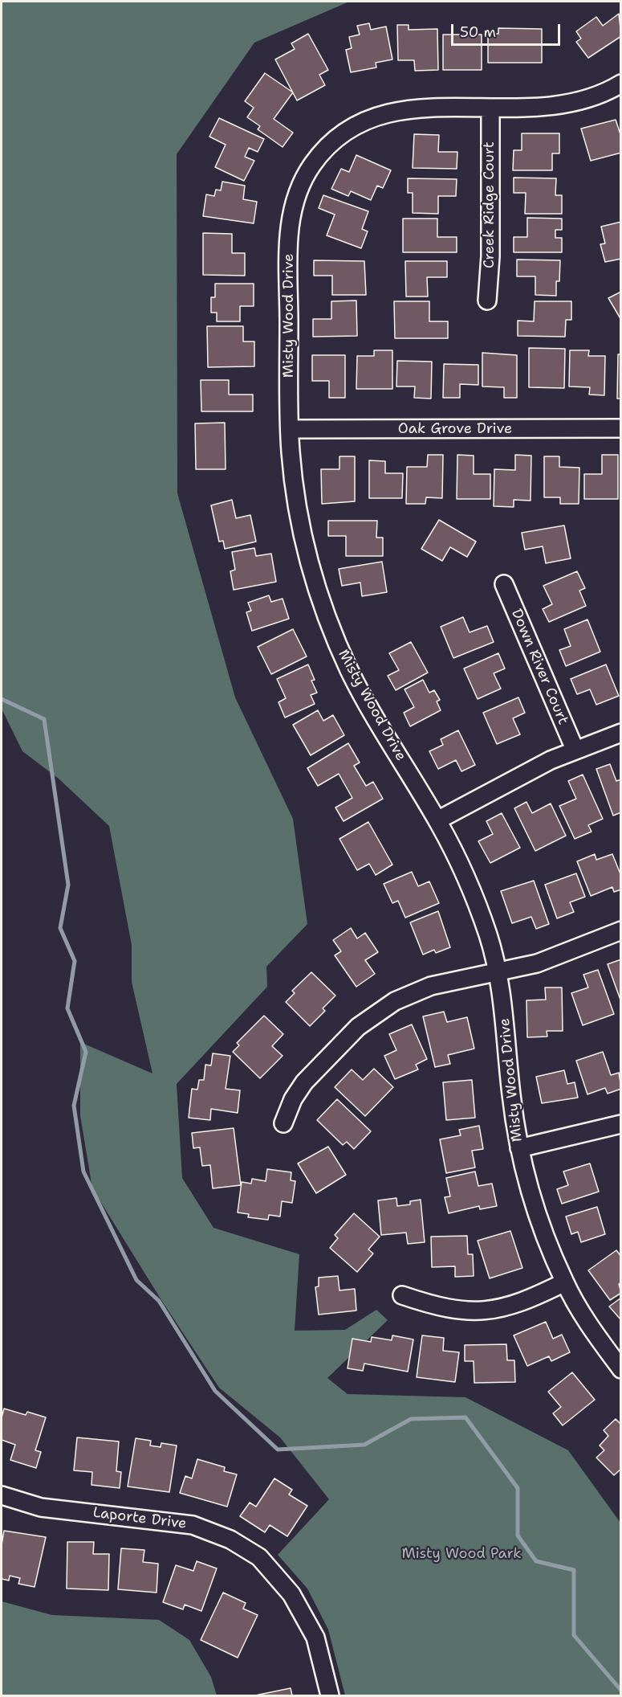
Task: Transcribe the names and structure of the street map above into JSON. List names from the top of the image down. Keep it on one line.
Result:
{"streets":{"street":["Creek Ridge Court","Misty Wood Drive","Oak Grove Drive","Down River Court","Laporte Drive"]},"crossings":[["Creek Ridge Court","Misty Wood Drive"],["Misty Wood Drive","Oak Grove Drive"]],"parks":["Misty Wood Park"],"scale_bar":"50 m"}
